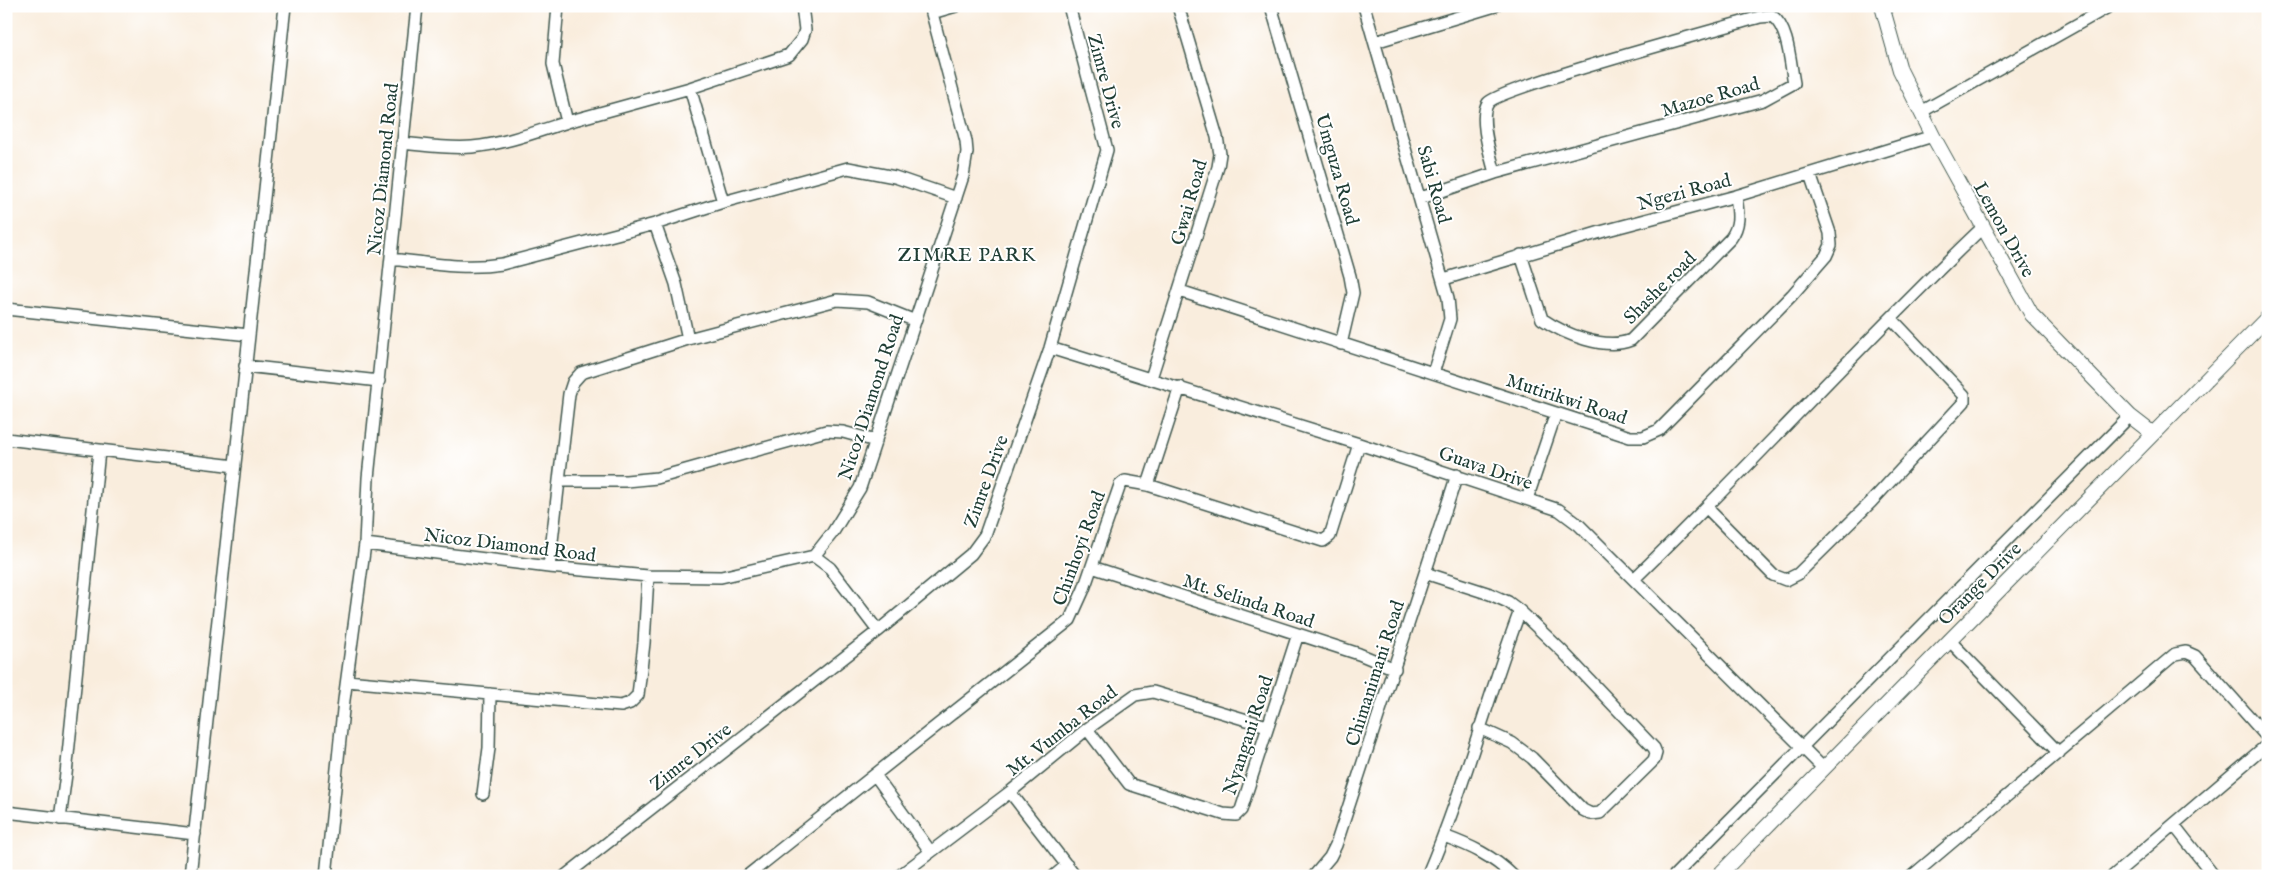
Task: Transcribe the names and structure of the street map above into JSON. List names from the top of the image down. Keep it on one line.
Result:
{"streets":{"street":["Zimre Drive","Mazoe Road","Nicoz Diamond Road","Umguza Road","Sabi Road","Ngezi Road","Gwai Road","Lemon Drive","Shashe road","Mutirikwi Road","Guava Drive","Chinhoyi Road","Orange Drive","Mt. Selinda Road","Chimanimani Road","Mt. Vumba Road","Nyangani Road"]},"crossings":[["Zimre Drive","Guava Drive"],["Mazoe Road","Sabi Road"],["Umguza Road","Mutirikwi Road"],["Sabi Road","Ngezi Road"],["Sabi Road","Mutirikwi Road"],["Ngezi Road","Lemon Drive"],["Ngezi Road","Shashe road"],["Ngezi Road","Mutirikwi Road"],["Gwai Road","Mutirikwi Road"],["Gwai Road","Guava Drive"],["Lemon Drive","Orange Drive"],["Guava Drive","Chinhoyi Road"],["Guava Drive","Orange Drive"],["Guava Drive","Chimanimani Road"],["Chinhoyi Road","Mt. Selinda Road"],["Mt. Selinda Road","Chimanimani Road"],["Mt. Selinda Road","Nyangani Road"],["Mt. Vumba Road","Nyangani Road"]],"districts":["ZIMRE PARK"]}
